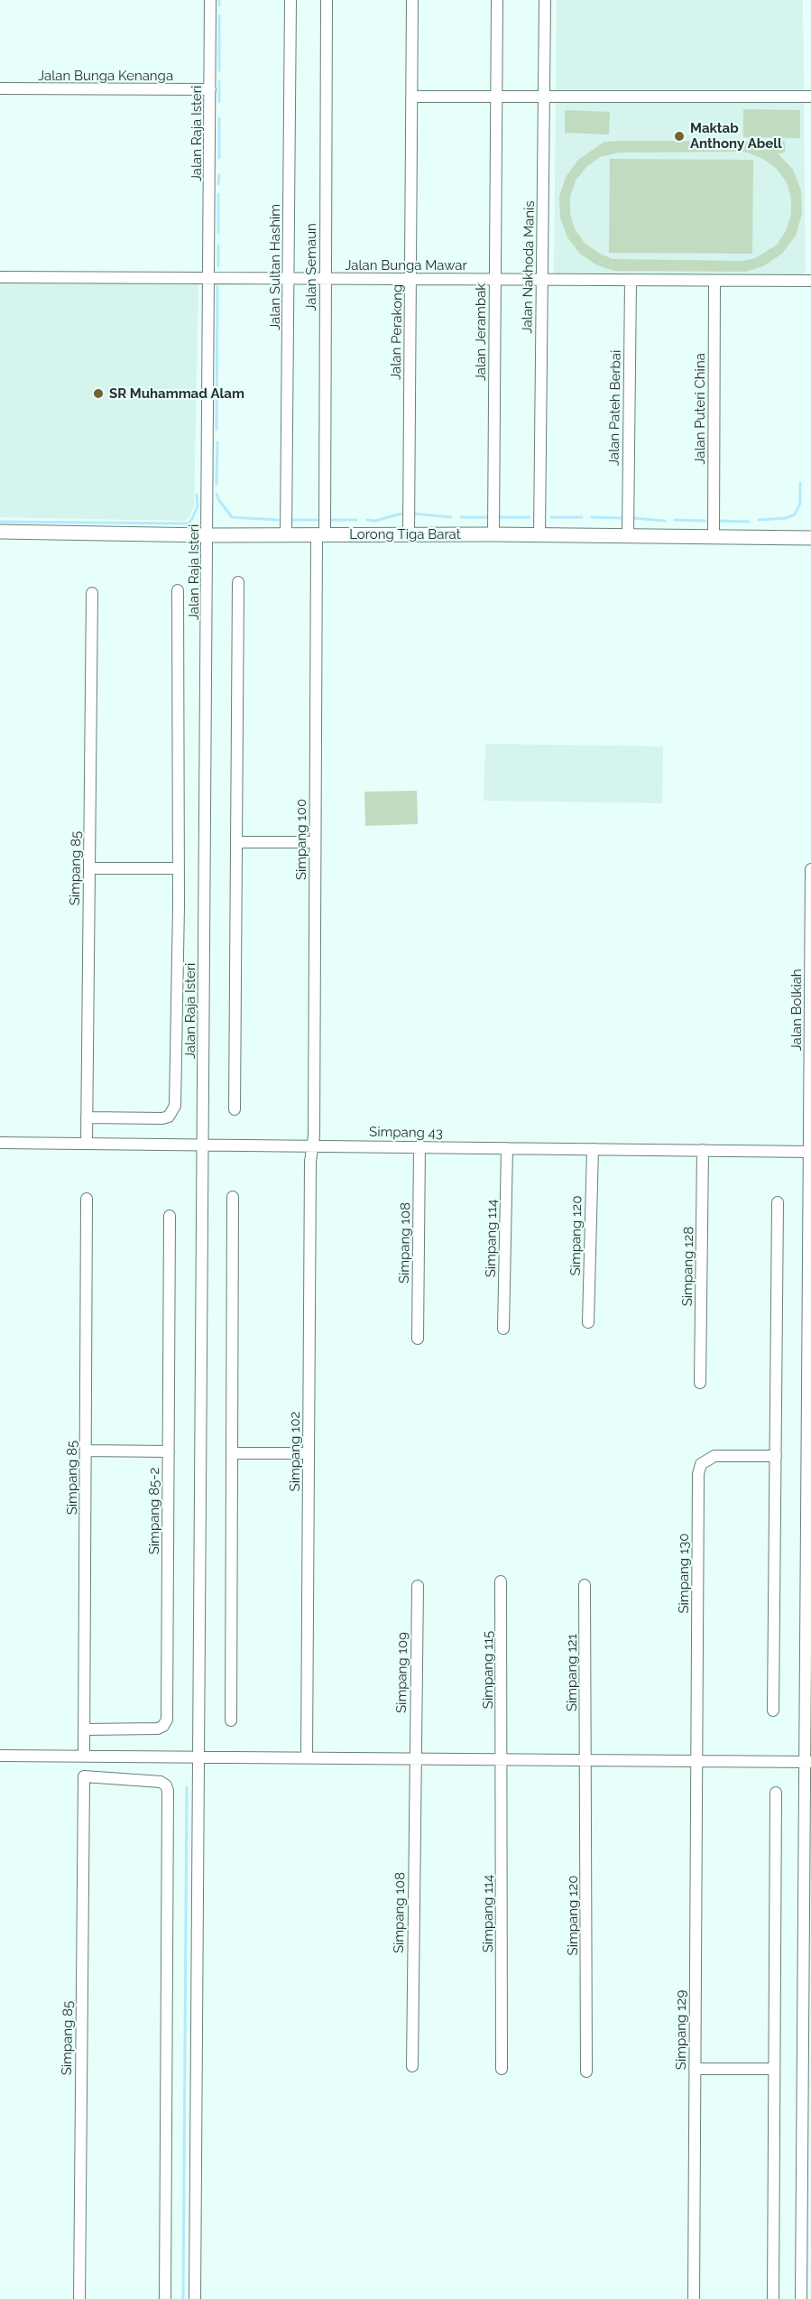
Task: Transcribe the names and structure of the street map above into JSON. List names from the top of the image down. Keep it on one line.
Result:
{"streets":{"main road":["Lorong Tiga Barat"],"street":["Jalan Bunga Kenanga","Jalan Raja Isteri","Jalan Bunga Mawar","Jalan Sultan Hashim","Jalan Semaun","Jalan Nakhoda Manis","Jalan Perakong","Jalan Jerambak","Jalan Pateh Berbai","Jalan Puteri China","Simpang 100","Simpang 85","Jalan Bolkiah","Simpang 43","Simpang 120","Simpang 114","Simpang 108","Simpang 128","Simpang 102","Simpang 85-2","Simpang 130","Simpang 115","Simpang 109","Simpang 121","Simpang 129"]},"crossings":[["Jalan Bunga Kenanga","Jalan Raja Isteri"],["Jalan Raja Isteri","Jalan Bunga Mawar"],["Jalan Raja Isteri","Lorong Tiga Barat"],["Jalan Raja Isteri","Simpang 43"],["Jalan Bunga Mawar","Jalan Sultan Hashim"],["Jalan Bunga Mawar","Jalan Semaun"],["Jalan Bunga Mawar","Jalan Nakhoda Manis"],["Jalan Bunga Mawar","Jalan Perakong"],["Jalan Bunga Mawar","Jalan Jerambak"],["Jalan Bunga Mawar","Jalan Pateh Berbai"],["Jalan Bunga Mawar","Jalan Puteri China"],["Jalan Sultan Hashim","Lorong Tiga Barat"],["Jalan Semaun","Lorong Tiga Barat"],["Jalan Semaun","Simpang 100"],["Jalan Nakhoda Manis","Lorong Tiga Barat"],["Jalan Perakong","Lorong Tiga Barat"],["Jalan Jerambak","Lorong Tiga Barat"],["Jalan Pateh Berbai","Lorong Tiga Barat"],["Jalan Puteri China","Lorong Tiga Barat"],["Lorong Tiga Barat","Simpang 100"],["Simpang 100","Simpang 43"],["Simpang 100","Simpang 102"],["Simpang 85","Simpang 43"],["Simpang 85","Simpang 85-2"],["Jalan Bolkiah","Simpang 43"],["Simpang 43","Simpang 120"],["Simpang 43","Simpang 114"],["Simpang 43","Simpang 108"],["Simpang 43","Simpang 128"],["Simpang 43","Simpang 102"],["Simpang 120","Simpang 121"],["Simpang 114","Simpang 115"],["Simpang 108","Simpang 109"],["Simpang 130","Simpang 129"]],"places":["Maktab Anthony Abell","SR Muhammad Alam"]}
